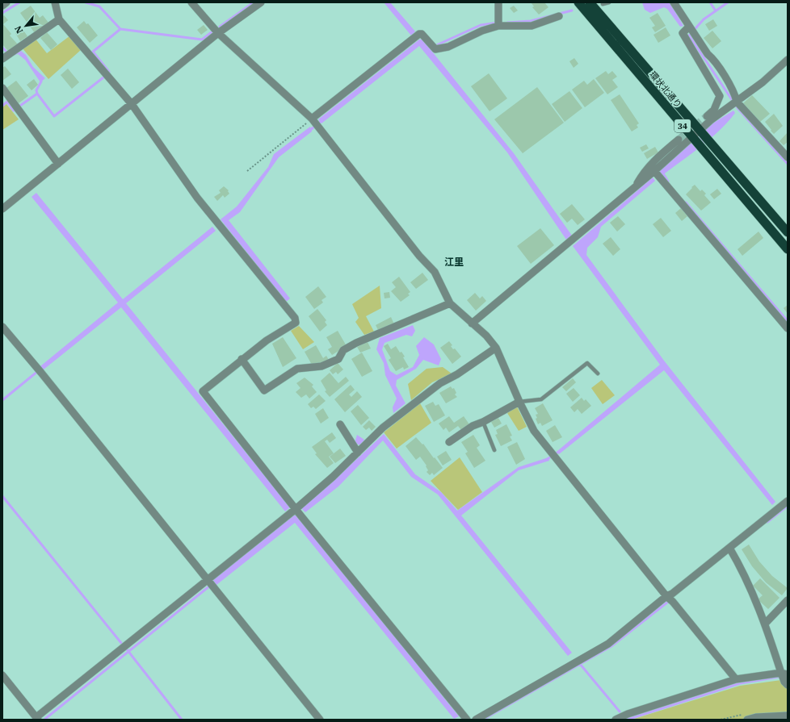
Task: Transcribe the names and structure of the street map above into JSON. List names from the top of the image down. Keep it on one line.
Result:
{"streets":{"highway":["環状北通り","34"]},"districts":["江里"],"north":"bottom left"}
